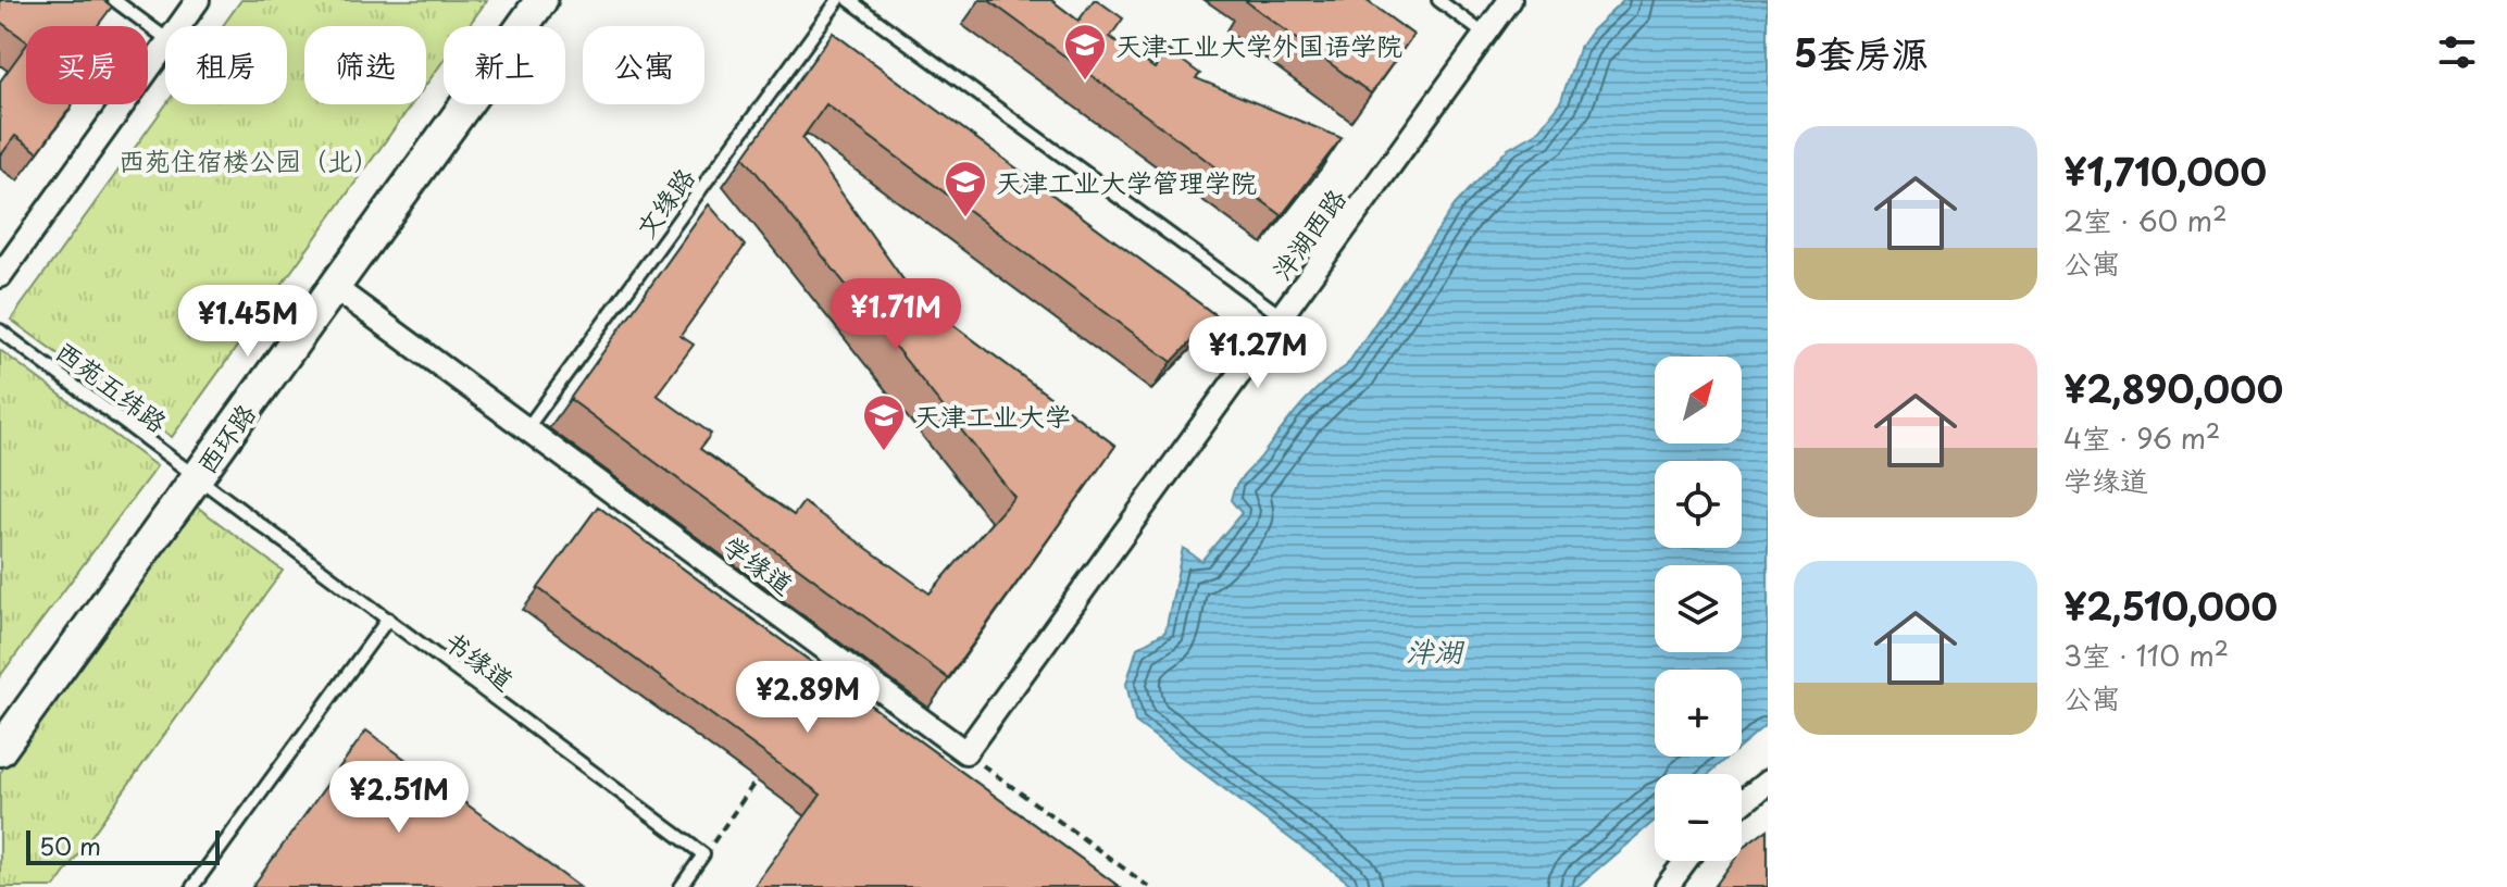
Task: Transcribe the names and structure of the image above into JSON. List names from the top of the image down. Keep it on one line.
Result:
{"streets":{"street":["泮湖西路","西环路","学缘道"],"lane":["文缘路","西苑五纬路","书缘道"]},"crossings":[["文缘路","学缘道"],["泮湖西路","学缘道"],["西苑五纬路","西环路"],["西苑五纬路","书缘道"],["西环路","学缘道"],["西环路","书缘道"]],"water":["泮湖"],"parks":["西苑住宿楼公园（北）"],"places":{"school or university":["天津工业大学外国语学院","天津工业大学管理学院","天津工业大学"]},"scale_bar":"50 m","north":"top right","page":{"heading":"5套房源","chip":["买房","租房","筛选","新上","公寓"],"list":[{"name":"¥1,710,000","note":"2室 · 60 m² · 公寓"},{"name":"¥2,890,000","note":"4室 · 96 m² · 学缘道"},{"name":"¥2,510,000","note":"3室 · 110 m² · 公寓"}],"price":["¥1.71M","¥1.45M","¥1.27M","¥2.89M","¥2.51M"],"map_buttons":["+","−"],"scale":"50 m"}}
